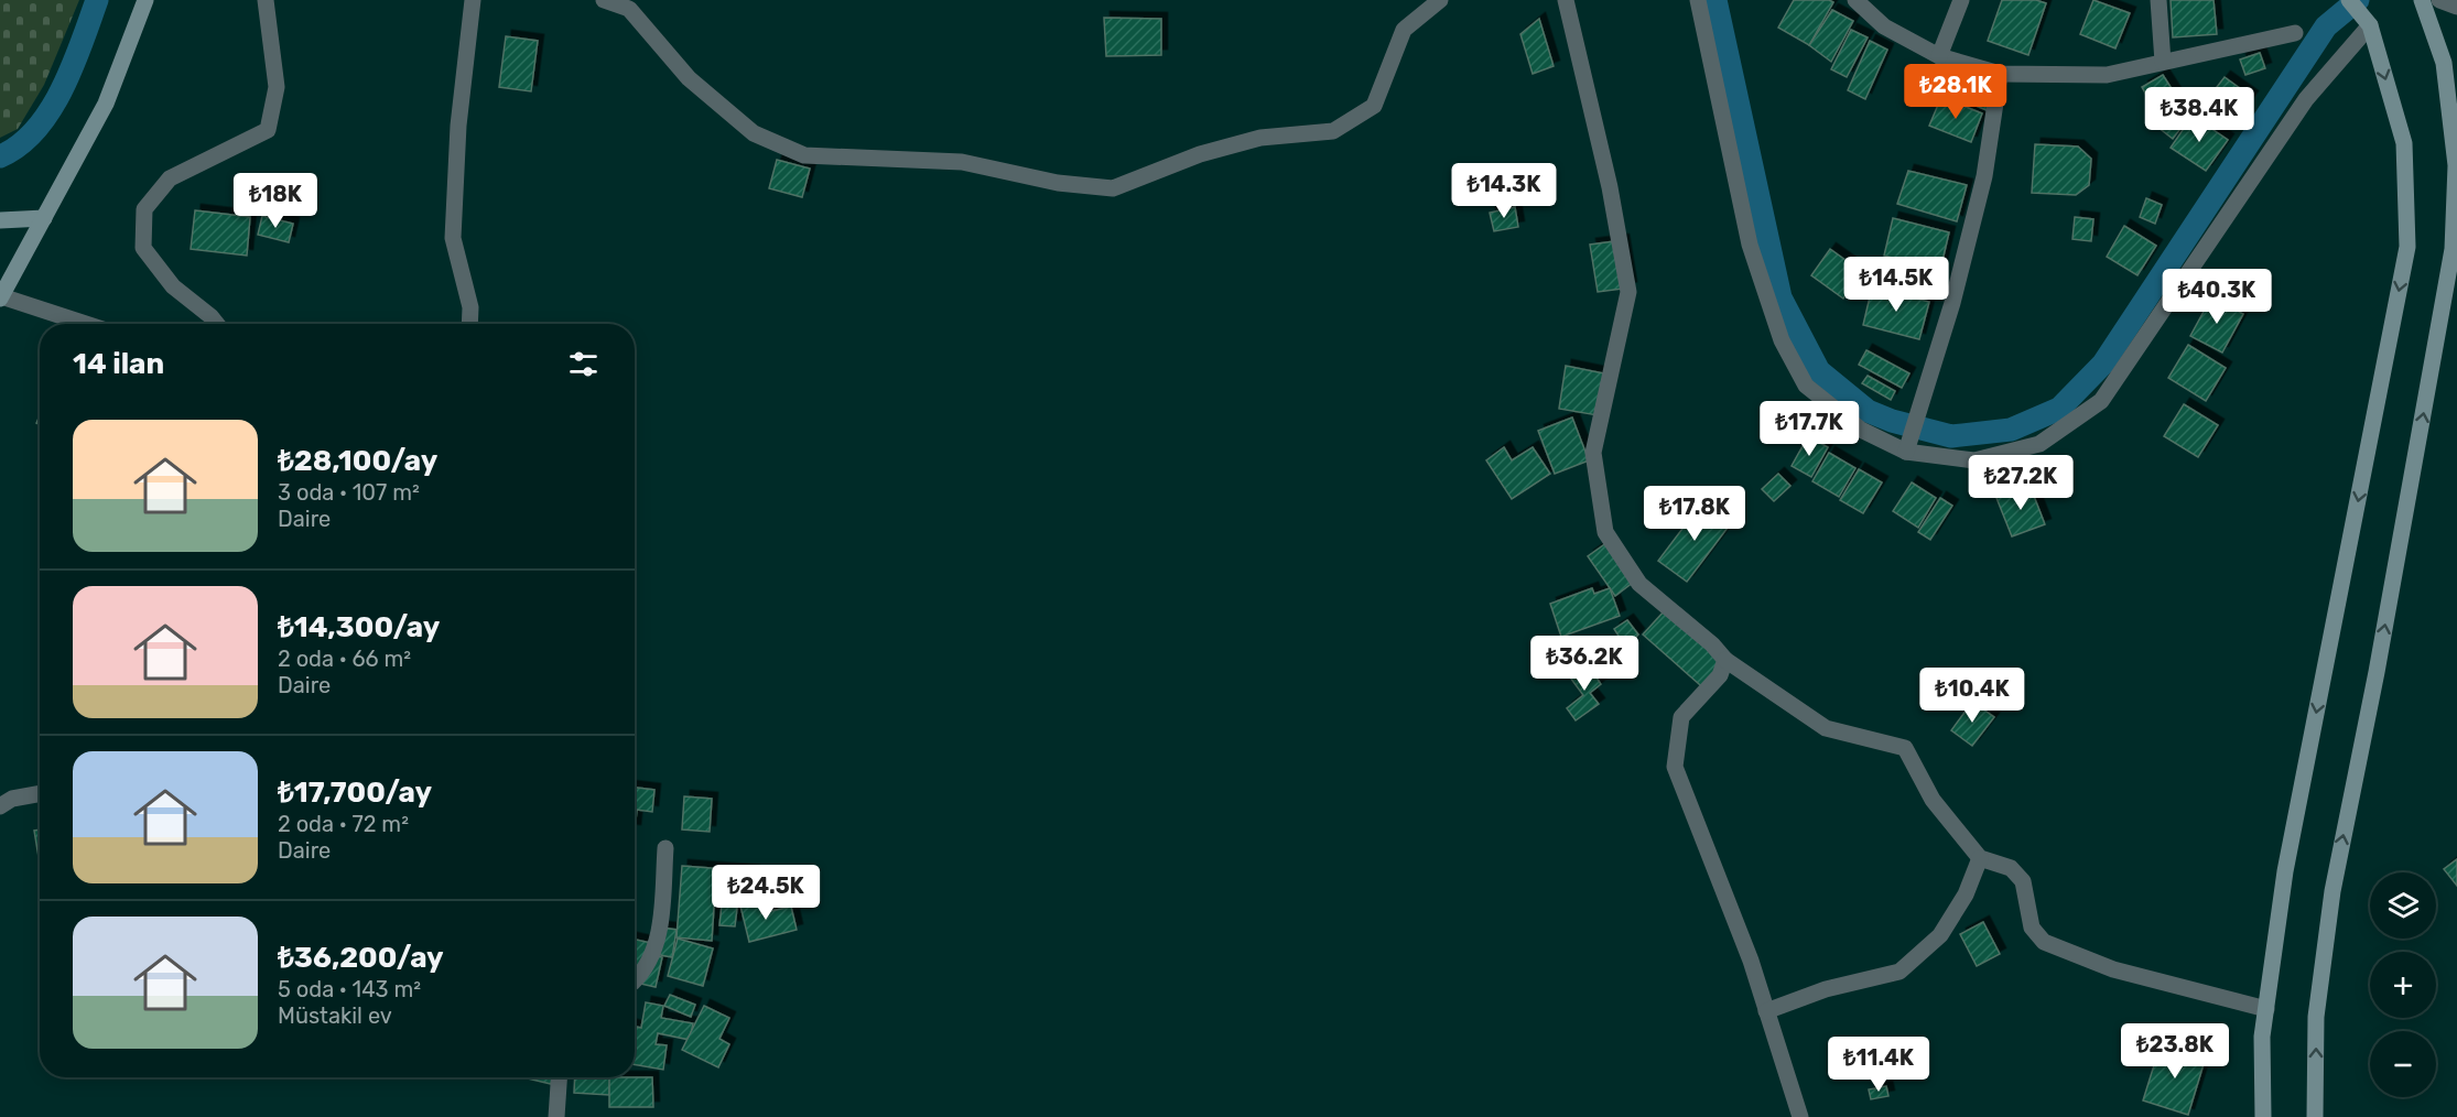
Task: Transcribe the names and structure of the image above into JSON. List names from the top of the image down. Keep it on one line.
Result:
{"page":{"price":["₺28.1K","₺38.4K","₺14.3K","₺18K","₺14.5K","₺40.3K","₺17.7K","₺27.2K","₺17.8K","₺36.2K","₺10.4K","₺24.5K","₺23.8K","₺11.4K"],"heading":"14 ilan","list":[{"name":"₺28,100/ay","note":"3 oda · 107 m² · Daire"},{"name":"₺14,300/ay","note":"2 oda · 66 m² · Daire"},{"name":"₺17,700/ay","note":"2 oda · 72 m² · Daire"},{"name":"₺36,200/ay","note":"5 oda · 143 m² · Müstakil ev"}],"map_buttons":["+","−"]}}
